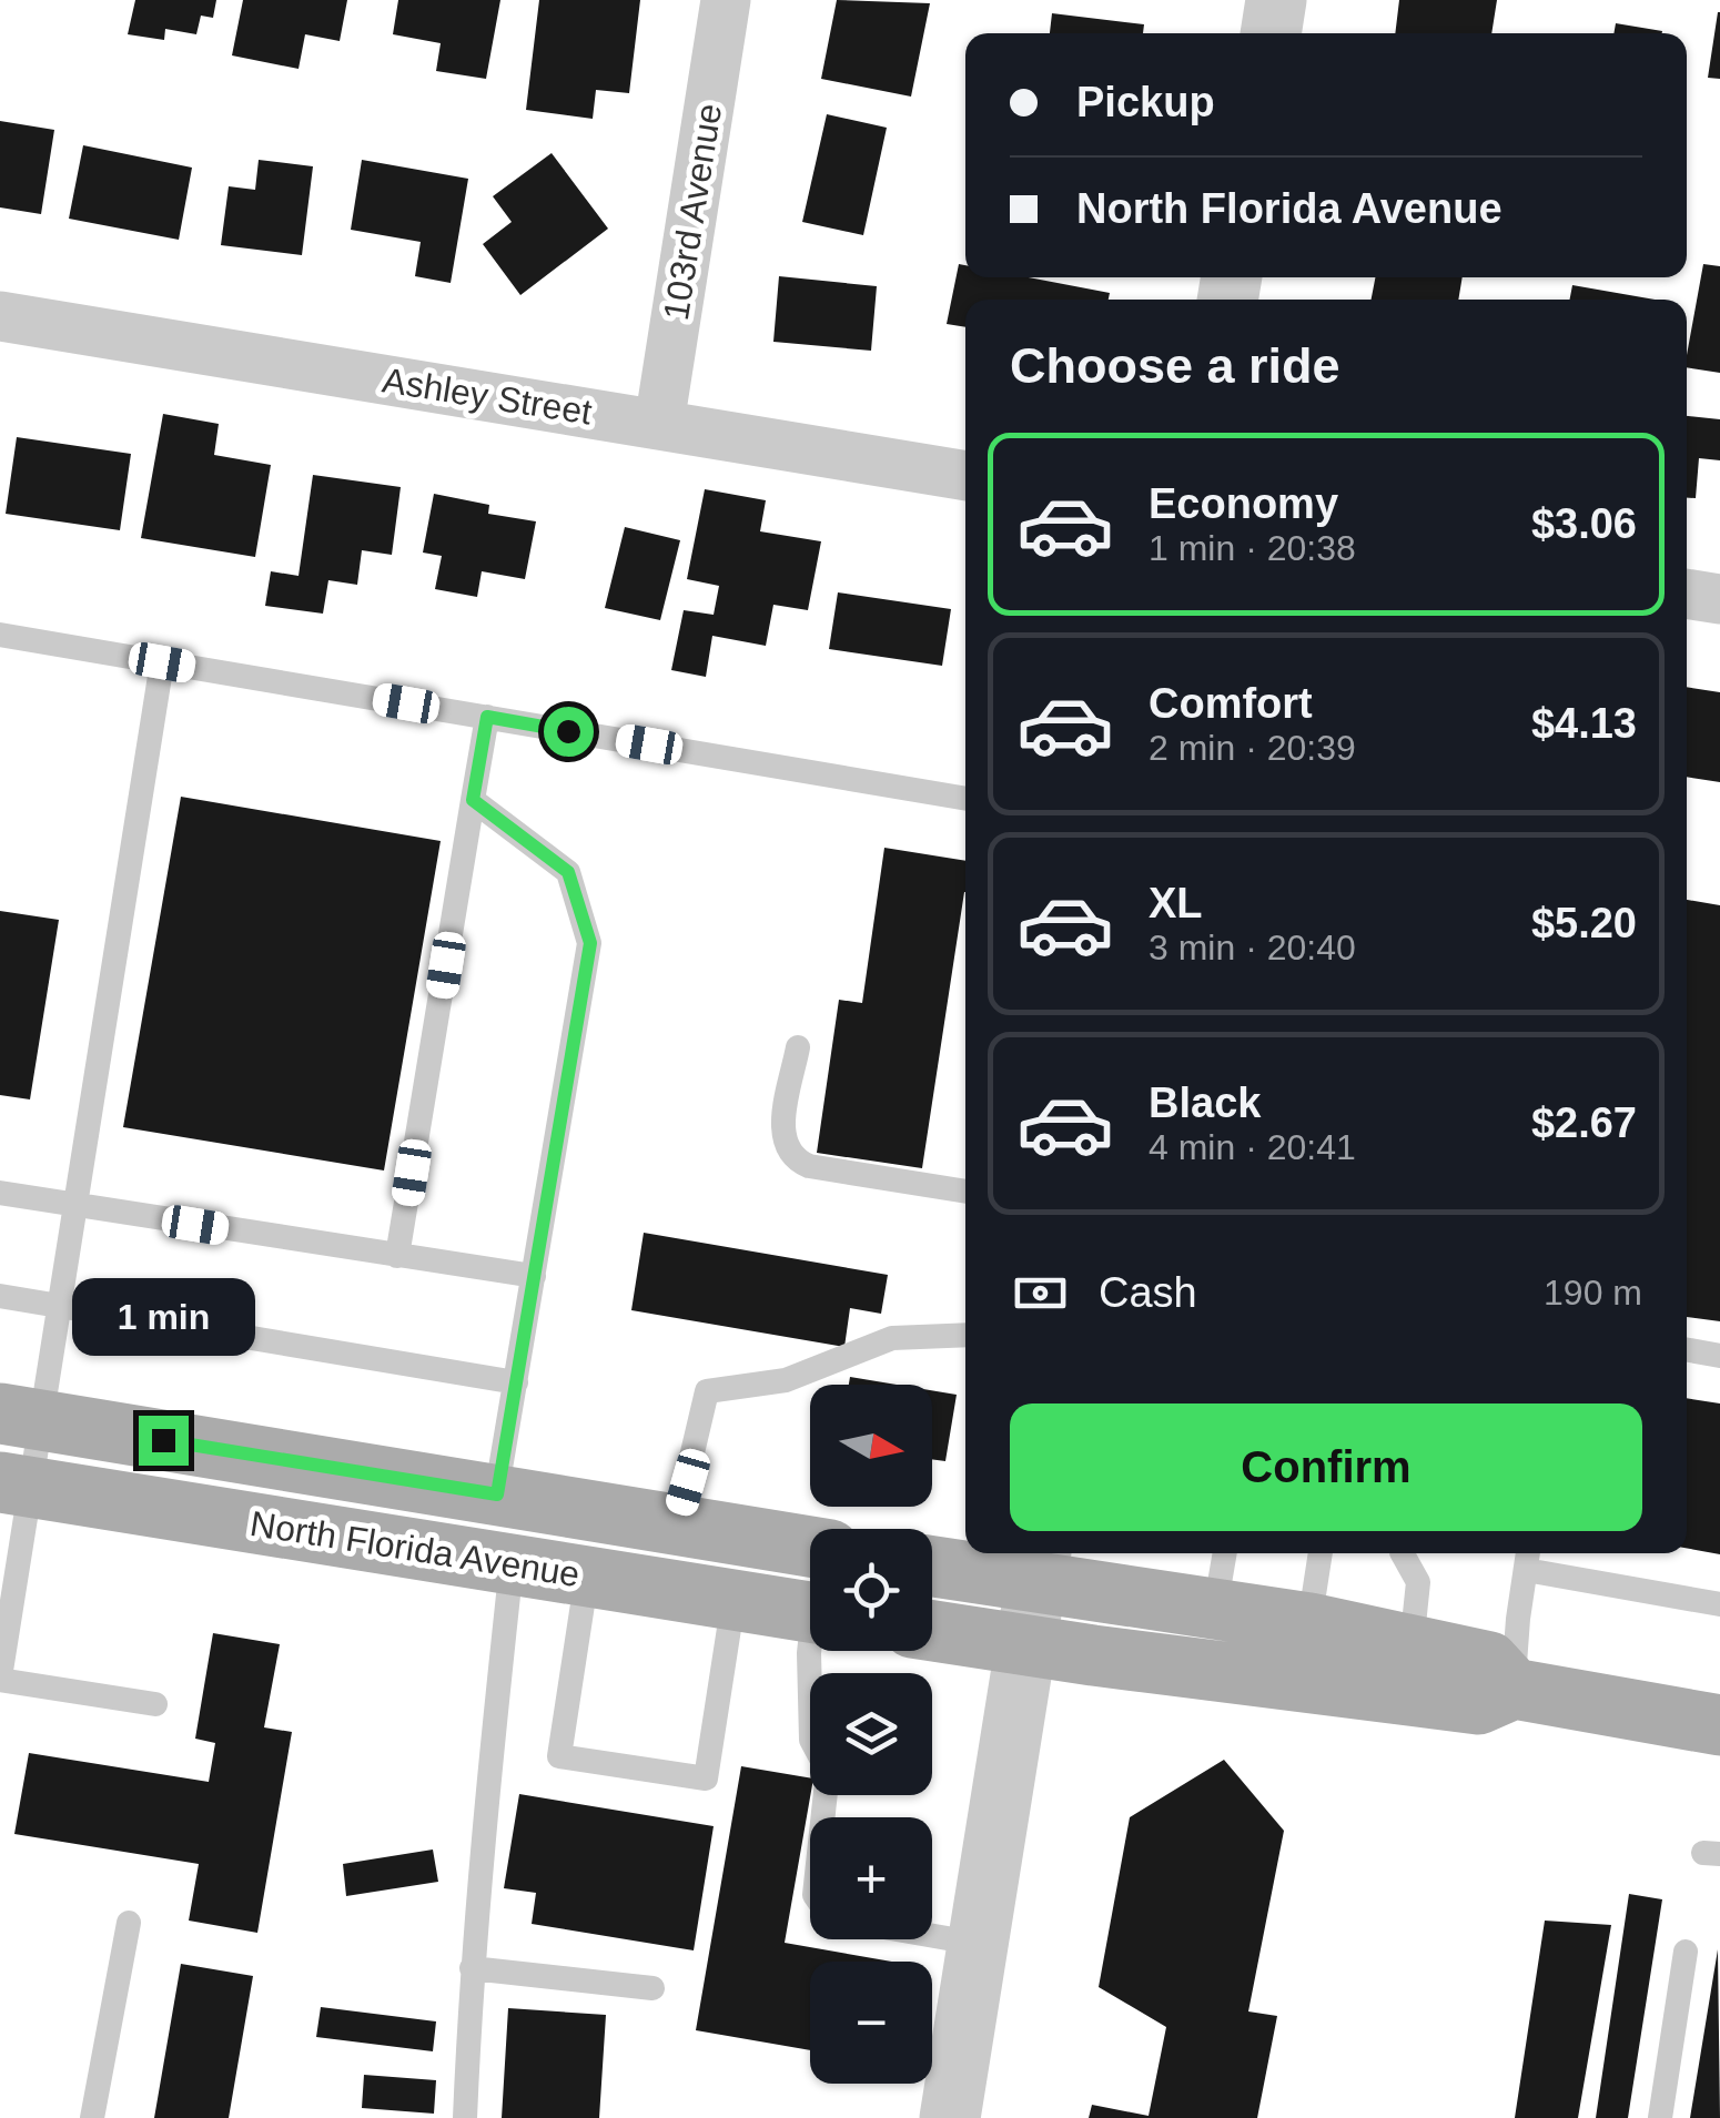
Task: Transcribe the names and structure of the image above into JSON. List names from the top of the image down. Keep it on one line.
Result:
{"streets":{"main road":["North Florida Avenue"],"street":["103rd Avenue","Ashley Street"]},"crossings":[["103rd Avenue","Ashley Street"]],"north":"right","page":{"banner":["Pickup","North Florida Avenue"],"heading":"Choose a ride","list":[{"name":"Economy","note":"1 min · 20:38","value":"$3.06"},{"name":"Comfort","note":"2 min · 20:39","value":"$4.13"},{"name":"XL","note":"3 min · 20:40","value":"$5.20"},{"name":"Black","note":"4 min · 20:41","value":"$2.67"}],"pay":["Cash","190 m"],"bubble":"1 min","buttons":"Confirm","map_buttons":["+","−"]}}
